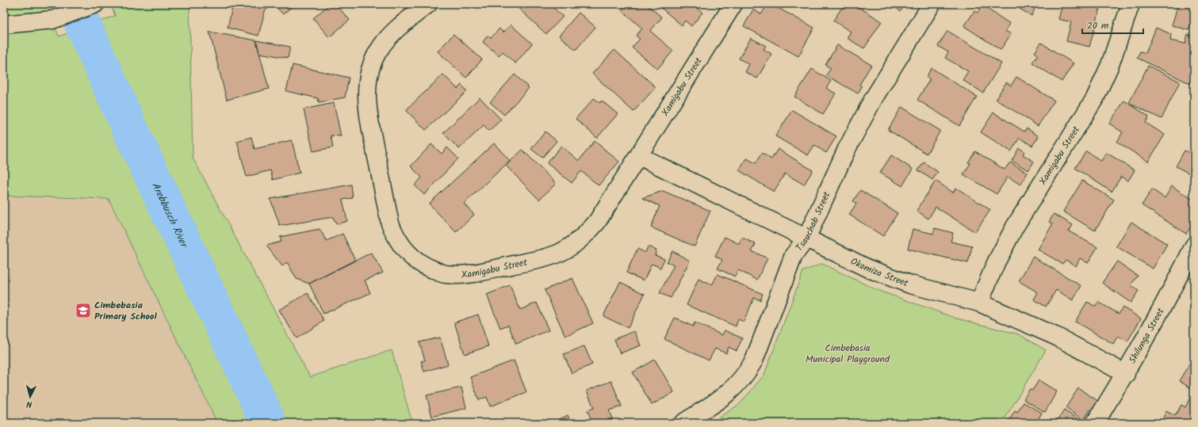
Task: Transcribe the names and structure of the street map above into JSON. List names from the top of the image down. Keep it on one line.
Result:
{"streets":{"street":["Xamigabu Street","Tsauchab Street","Okomiza Street","Shilunga Street"]},"crossings":[["Xamigabu Street","Okomiza Street"],["Tsauchab Street","Okomiza Street"],["Okomiza Street","Shilunga Street"]],"water":["Arebbusch River"],"parks":["Cimbebasia Municipal Playground"],"places":{"school or university":["Cimbebasia Primary School"]},"scale_bar":"20 m","north":"bottom"}
